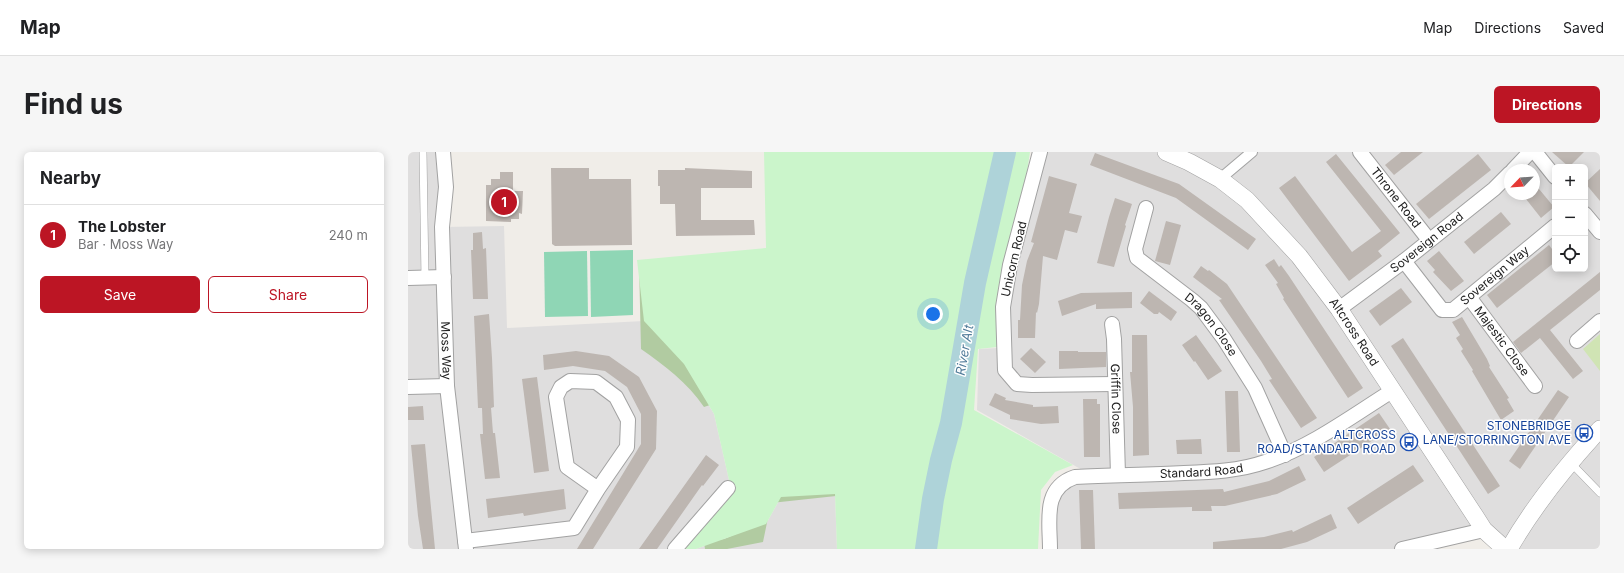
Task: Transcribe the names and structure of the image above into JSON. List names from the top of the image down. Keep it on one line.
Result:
{"streets":{"street":["Throne Road","Sovereign Road","Unicorn Road","Sovereign Way","Dragon Close","Altcross Road","Majestic Close","Moss Way","Griffin Close","Standard Road"]},"crossings":[["Throne Road","Sovereign Road"],["Sovereign Road","Sovereign Way"],["Sovereign Road","Altcross Road"],["Unicorn Road","Griffin Close"],["Sovereign Way","Majestic Close"],["Dragon Close","Standard Road"],["Altcross Road","Standard Road"],["Griffin Close","Standard Road"]],"water":["River Alt"],"places":{"bus stop":["STONEBRIDGE LANE/STORRINGTON AVE","ALTCROSS ROAD/STANDARD ROAD"]},"north":"bottom left","page":{"header":"Map","nav":["Map","Directions","Saved"],"buttons":["Directions",["Save","Share"]],"title":"Find us","heading":"Nearby","map_buttons":["+","−"],"pins":"1","list":[{"mark":"1","name":"The Lobster","note":"Bar · Moss Way","value":"240 m"}]}}
